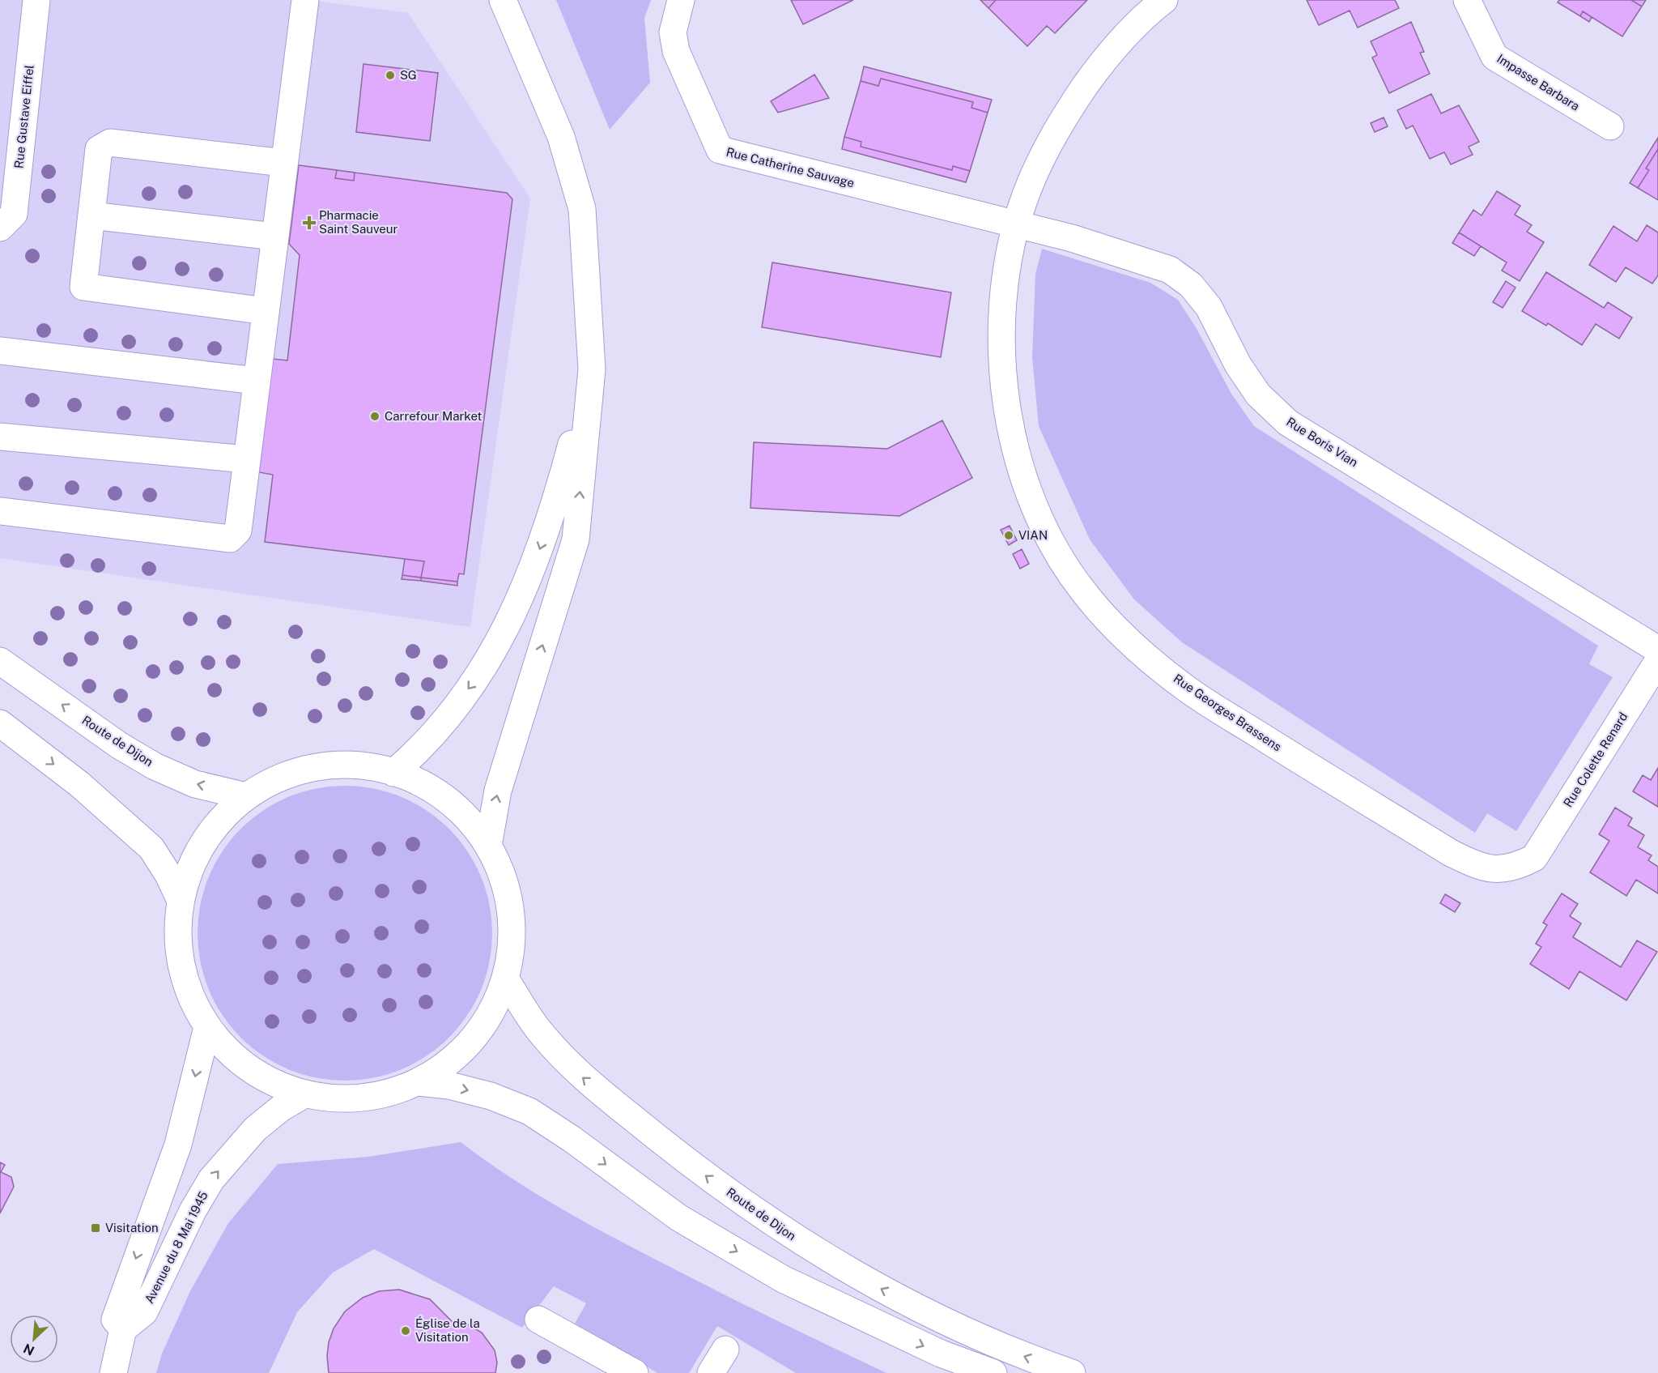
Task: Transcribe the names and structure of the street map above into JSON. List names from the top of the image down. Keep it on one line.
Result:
{"streets":{"main road":["Impasse Barbara","Rue Gustave Eiffel","Rue Catherine Sauvage","Rue Boris Vian","Rue Georges Brassens","Route de Dijon","Rue Colette Renard","Avenue du 8 Mai 1945"]},"crossings":[["Rue Catherine Sauvage","Rue Boris Vian"],["Rue Catherine Sauvage","Rue Georges Brassens"],["Rue Boris Vian","Rue Georges Brassens"],["Rue Georges Brassens","Rue Colette Renard"]],"places":{"other":["SG","Carrefour Market","VIAN","Église de la Visitation"],"health":["Pharmacie Saint Sauveur"],"transit":["Visitation"]},"north":"bottom left"}
